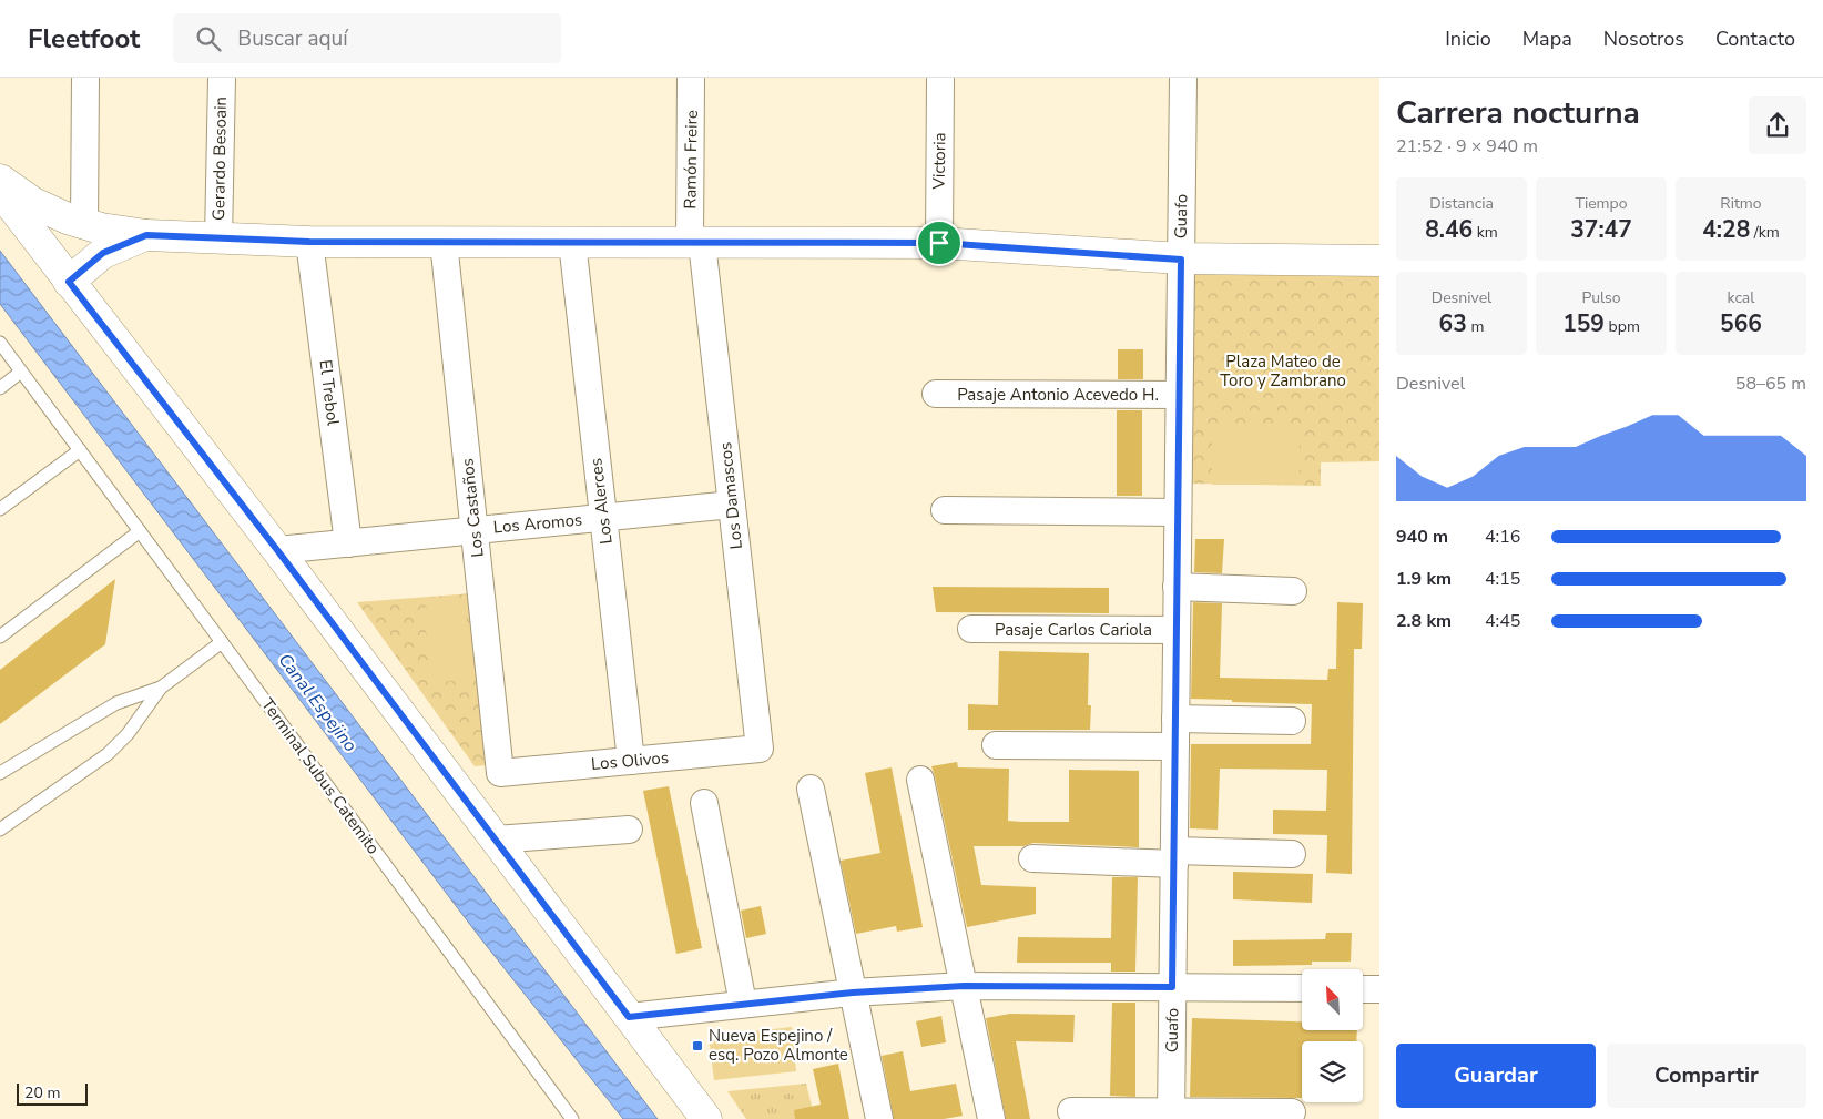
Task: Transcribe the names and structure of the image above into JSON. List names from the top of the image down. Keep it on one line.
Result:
{"streets":{"street":["Gerardo Besoain","Ramón Freire","Victoria","Guafo","El Trebol","Pasaje Antonio Acevedo H.","Los Damascos","Los Alerces","Los Castaños","Los Aromos","Pasaje Carlos Cariola","Los Olivos"],"lane":["Terminal Subus Catemito"]},"crossings":[["Ramón Freire","Los Damascos"],["Guafo","Pasaje Antonio Acevedo H."],["Guafo","Pasaje Carlos Cariola"],["El Trebol","Los Aromos"],["Los Damascos","Los Aromos"],["Los Damascos","Los Olivos"],["Los Alerces","Los Aromos"],["Los Alerces","Los Olivos"],["Los Castaños","Los Aromos"],["Los Castaños","Los Olivos"]],"water":["Canal Espejino"],"parks":["Plaza Mateo de Toro y Zambrano"],"places":{"transit":["Nueva Espejino / esq. Pozo Almonte"]},"scale_bar":"20 m","north":"top left","page":{"header":"Fleetfoot","search":"Buscar aquí","nav":["Inicio","Mapa","Nosotros","Contacto"],"heading":["Carrera nocturna","21:52 · 9 × 940 m"],"stats":[["Distancia","8.46 km"],["Tiempo","37:47"],["Ritmo","4:28 /km"],["Desnivel","63 m"],["Pulso","159 bpm"],["kcal","566"]],"chart":["Desnivel","58–65 m"],"list":[{"name":"940 m","note":"4:16"},{"name":"1.9 km","note":"4:15"},{"name":"2.8 km","note":"4:45"}],"buttons":["Guardar","Compartir"],"scale":"20 m"}}
